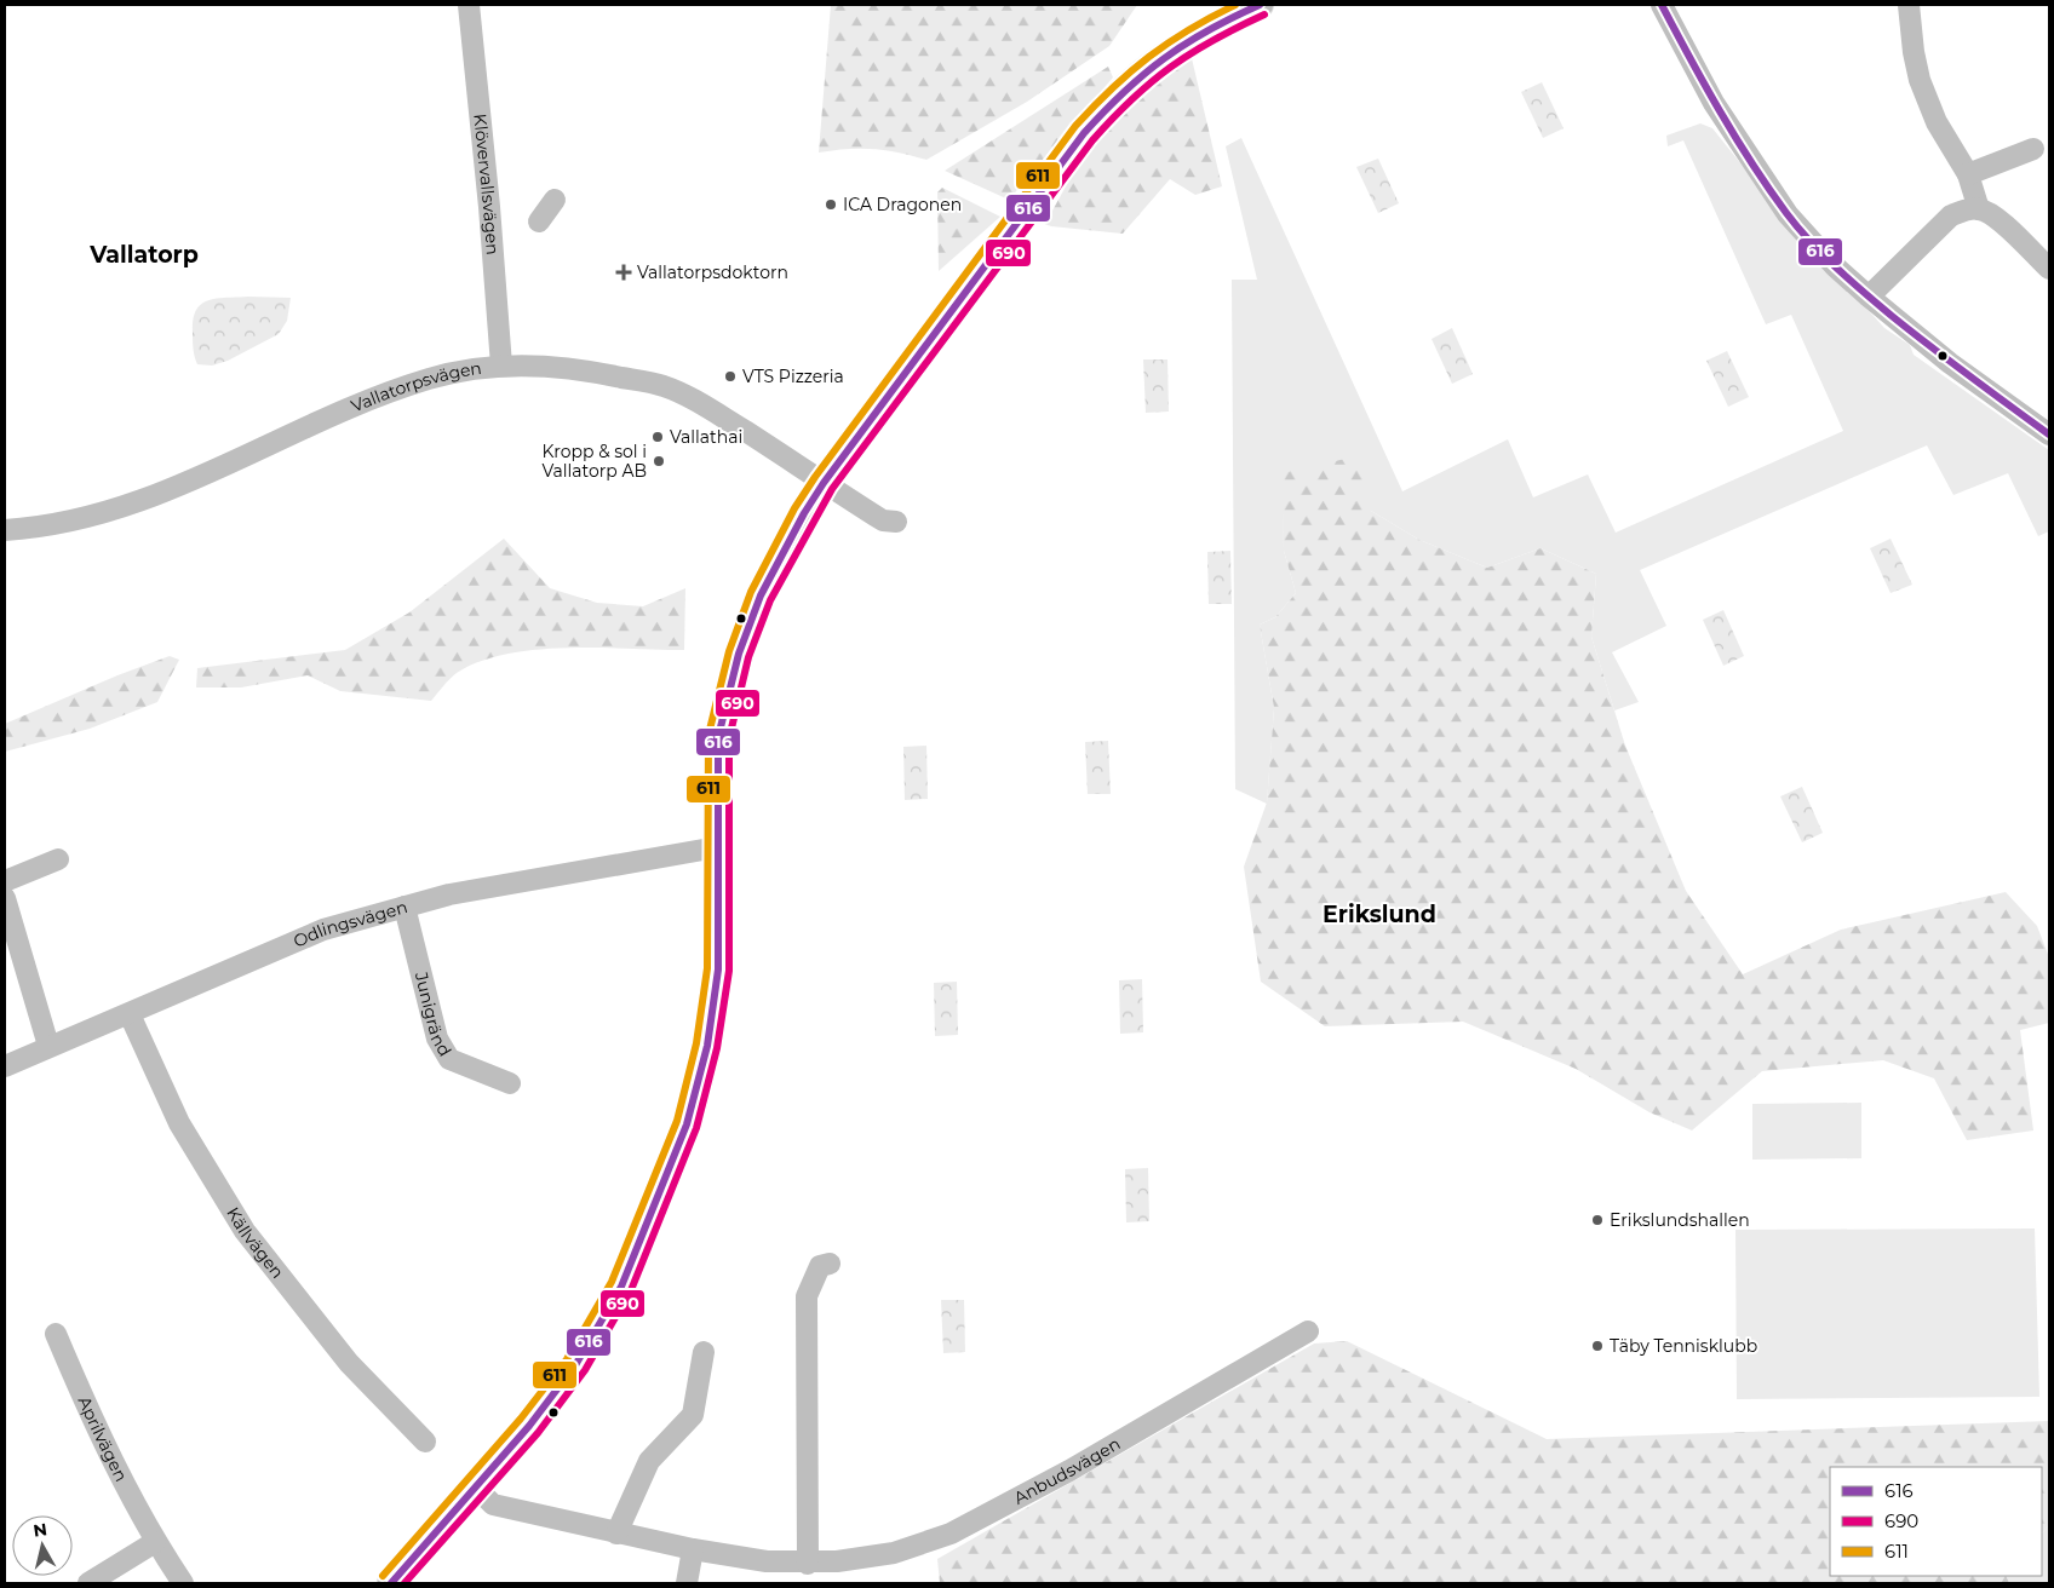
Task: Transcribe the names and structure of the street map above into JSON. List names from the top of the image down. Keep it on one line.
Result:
{"streets":{"street":["Klövervallsvägen","Vallatorpsvägen","Odlingsvägen","Junigränd","Källvägen","Aprilvägen","Anbudsvägen"]},"crossings":[["Klövervallsvägen","Vallatorpsvägen"],["Odlingsvägen","Junigränd"],["Odlingsvägen","Källvägen"]],"districts":["Vallatorp","Erikslund"],"places":{"other":["ICA Dragonen","VTS Pizzeria","Vallathai","Kropp & sol i Vallatorp AB","Erikslundshallen","Täby Tennisklubb"],"health":["Vallatorpsdoktorn"]},"lines":["transit line 616","transit line 611","transit line 690"],"legend":["616","690","611"],"north":"top"}
